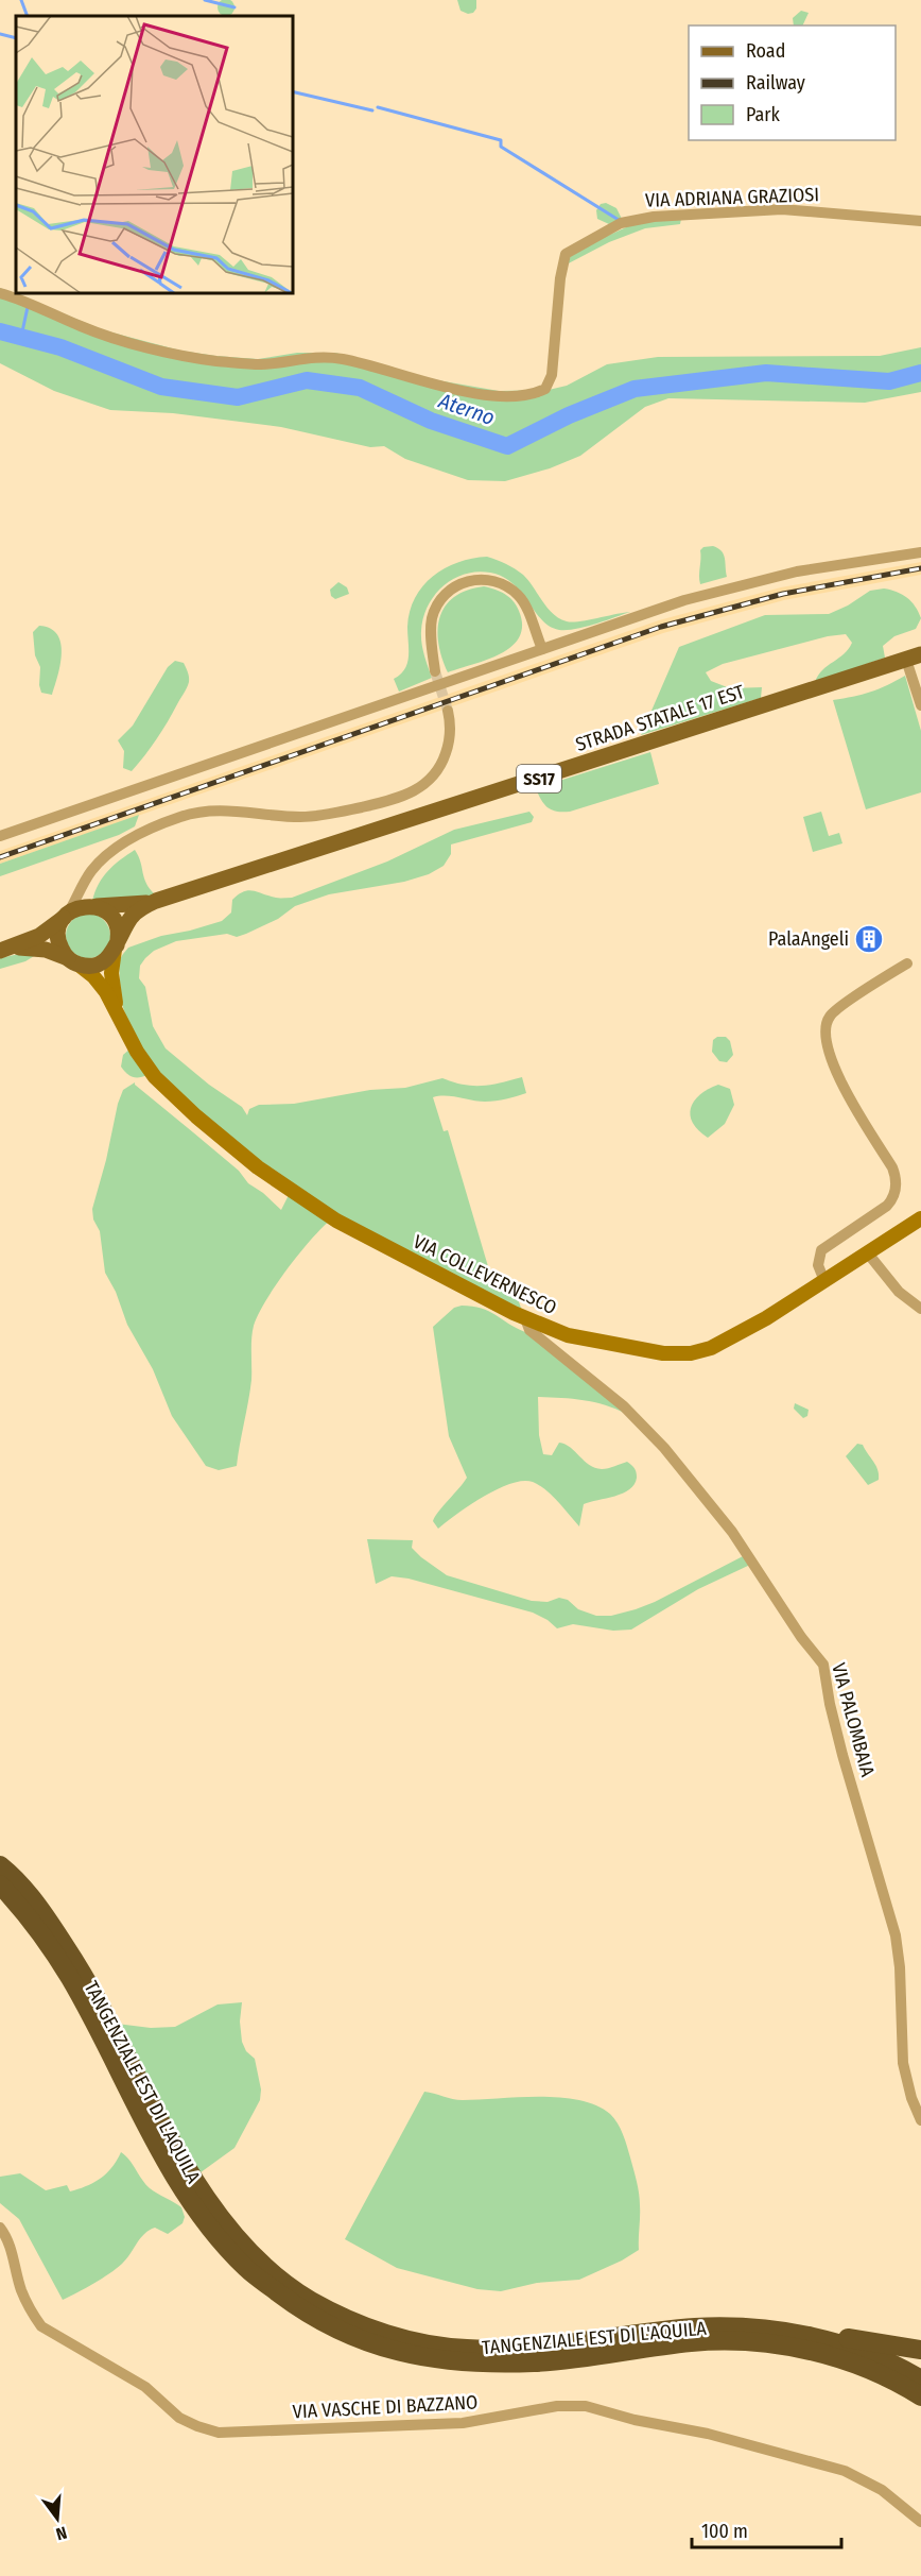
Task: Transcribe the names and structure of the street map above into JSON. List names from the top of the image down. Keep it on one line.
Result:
{"streets":{"highway":["TANGENZIALE EST DI L'AQUILA"],"main road":["STRADA STATALE 17 EST","SS17"],"street":["VIA ADRIANA GRAZIOSI","VIA COLLEVERNESCO","VIA PALOMBAIA","VIA VASCHE DI BAZZANO"]},"crossings":[["STRADA STATALE 17 EST","SS17"],["STRADA STATALE 17 EST","VIA COLLEVERNESCO"],["SS17","VIA COLLEVERNESCO"],["VIA COLLEVERNESCO","VIA PALOMBAIA"]],"water":["Aterno"],"places":{"building":["PalaAngeli"]},"legend":["Road","Railway","Park"],"scale_bar":"100 m","north":"bottom"}
